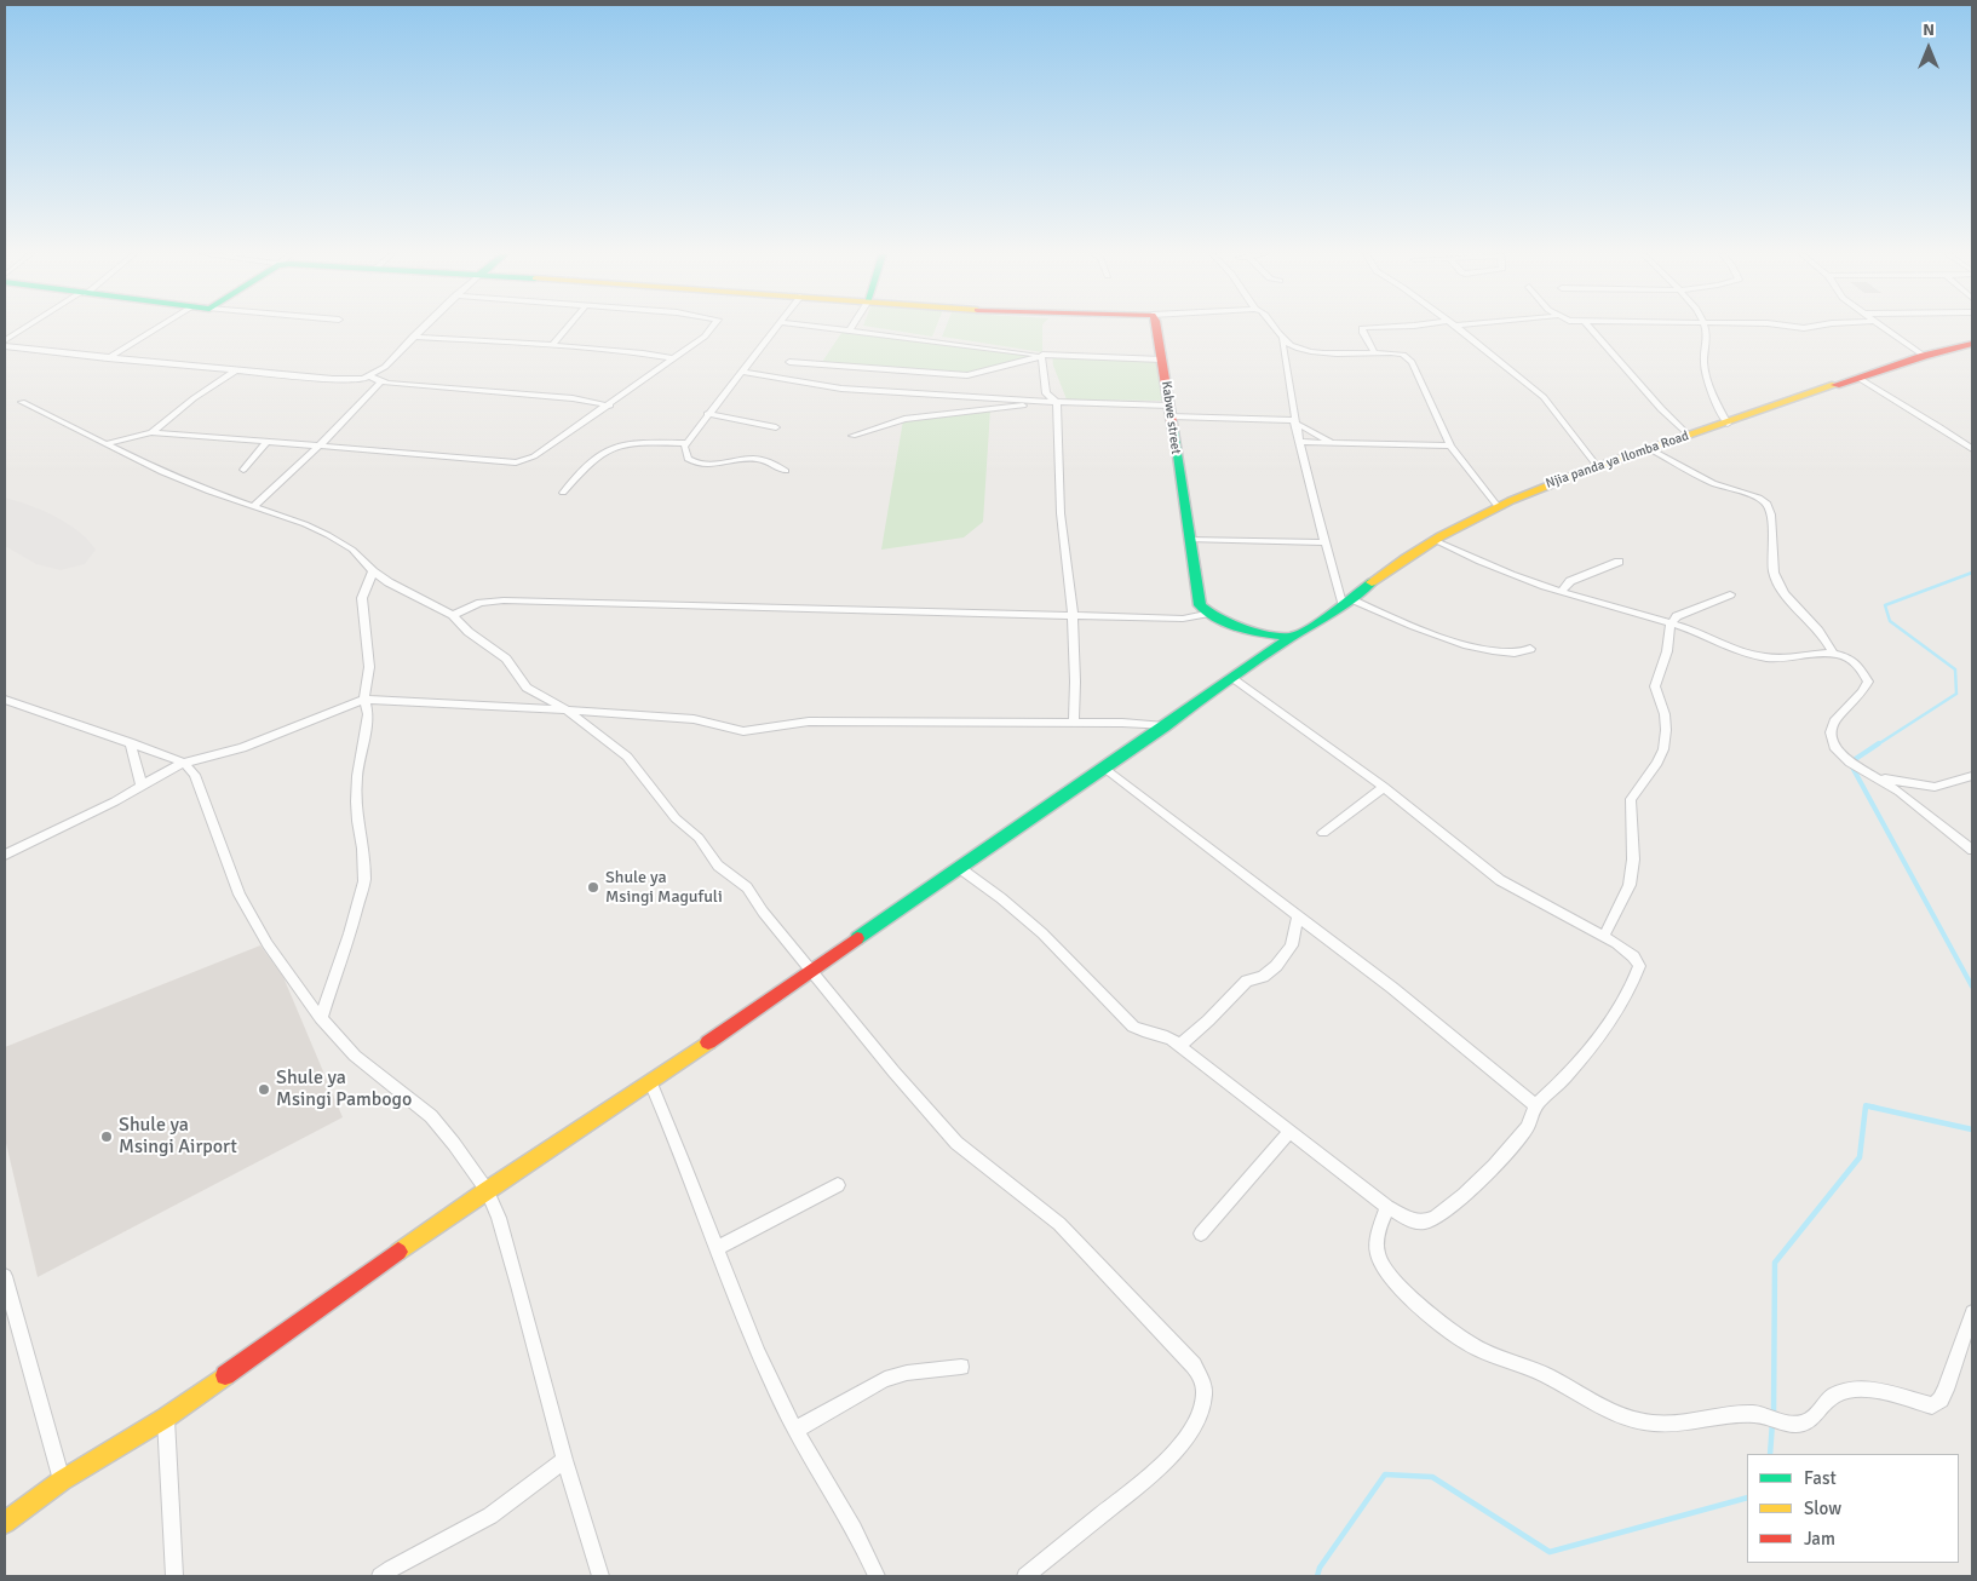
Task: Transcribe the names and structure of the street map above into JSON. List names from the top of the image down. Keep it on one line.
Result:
{"streets":{"main road":["Kabwe street","Njia panda ya Ilomba Road"]},"places":["Shule ya Msingi Magufuli","Shule ya Msingi Pambogo","Shule ya Msingi Airport"],"legend":["Fast","Slow","Jam"],"north":"top"}
